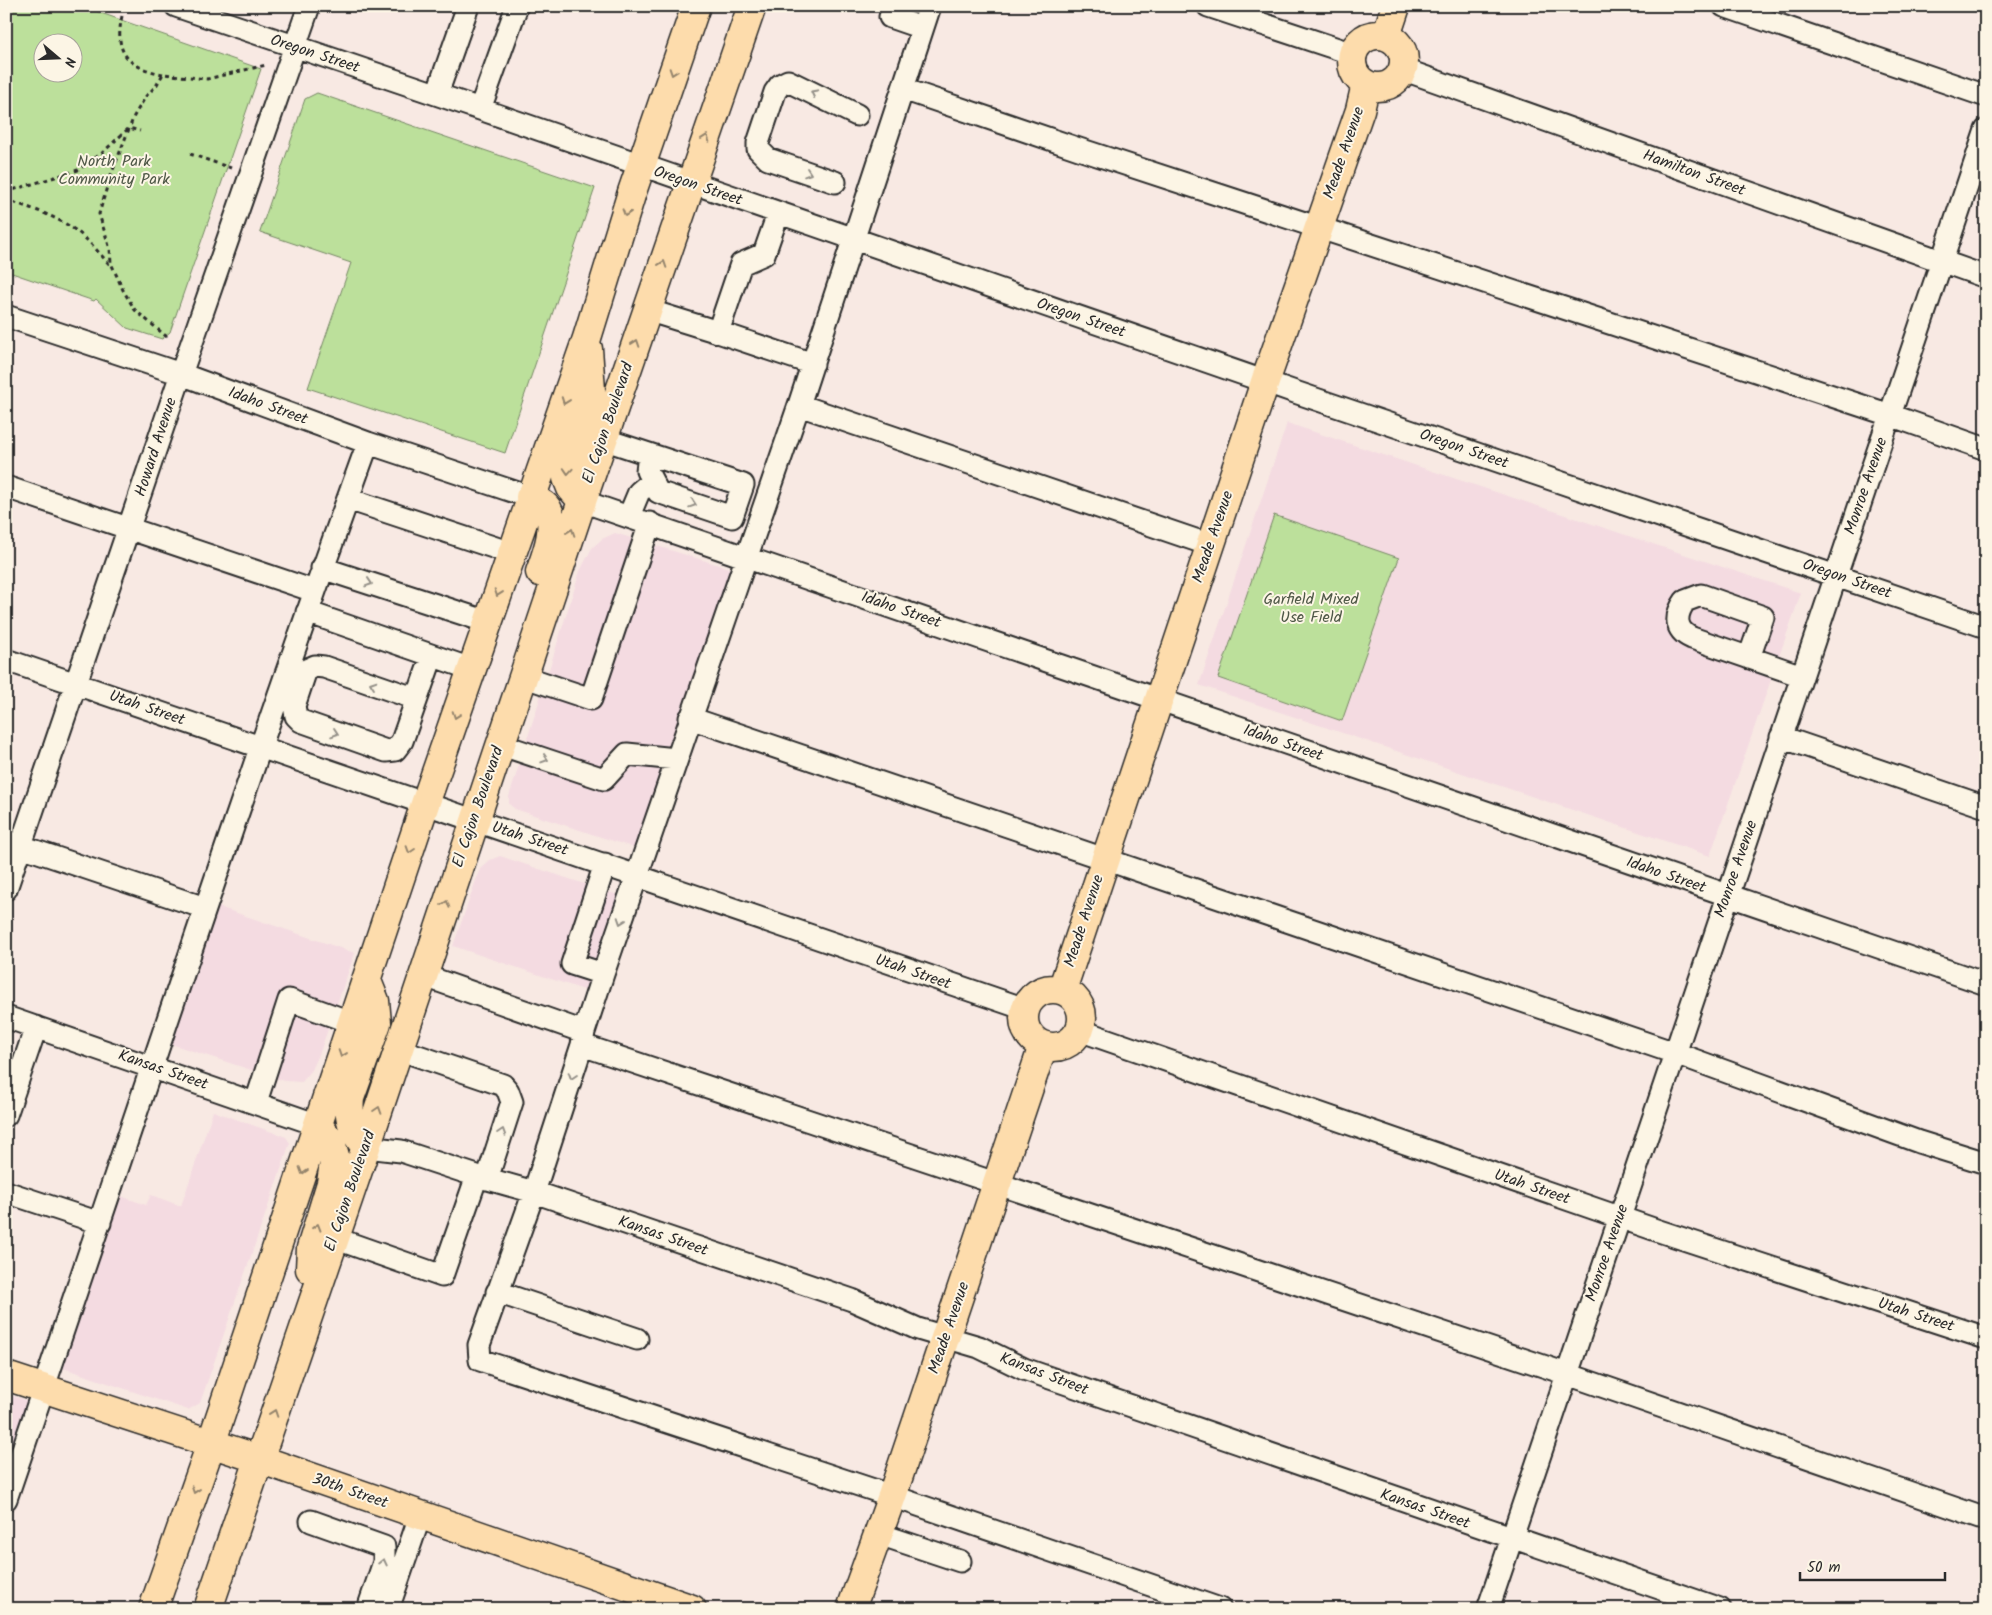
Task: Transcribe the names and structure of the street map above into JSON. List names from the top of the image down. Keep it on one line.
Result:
{"streets":{"main road":["Meade Avenue","El Cajon Boulevard","30th Street"],"street":["Oregon Street","Hamilton Street","Idaho Street","Howard Avenue","Monroe Avenue","Utah Street","Kansas Street"]},"crossings":[["Oregon Street","Meade Avenue"],["Oregon Street","El Cajon Boulevard"],["Oregon Street","Howard Avenue"],["Oregon Street","Monroe Avenue"],["Meade Avenue","Hamilton Street"],["Meade Avenue","Idaho Street"],["Meade Avenue","Utah Street"],["Meade Avenue","Kansas Street"],["Hamilton Street","Monroe Avenue"],["Idaho Street","El Cajon Boulevard"],["Idaho Street","Howard Avenue"],["Idaho Street","Monroe Avenue"],["El Cajon Boulevard","Utah Street"],["El Cajon Boulevard","Kansas Street"],["El Cajon Boulevard","30th Street"],["Howard Avenue","Utah Street"],["Monroe Avenue","Utah Street"],["Monroe Avenue","Kansas Street"]],"parks":["North Park Community Park","Garfield Mixed Use Field"],"scale_bar":"50 m","north":"right"}
